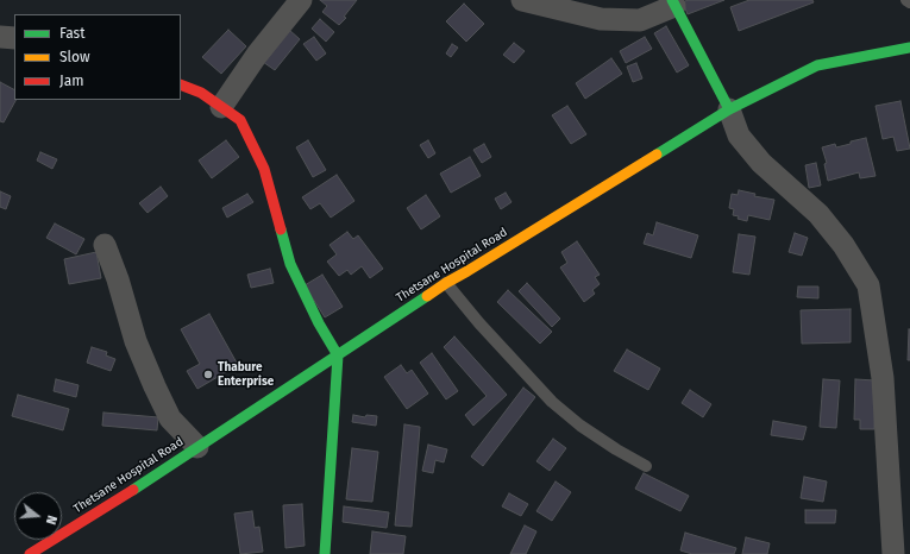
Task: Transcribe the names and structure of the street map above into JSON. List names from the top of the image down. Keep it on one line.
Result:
{"streets":{"main road":["Thetsane Hospital Road"]},"places":["Thabure Enterprise"],"legend":["Fast","Slow","Jam"],"north":"right"}
